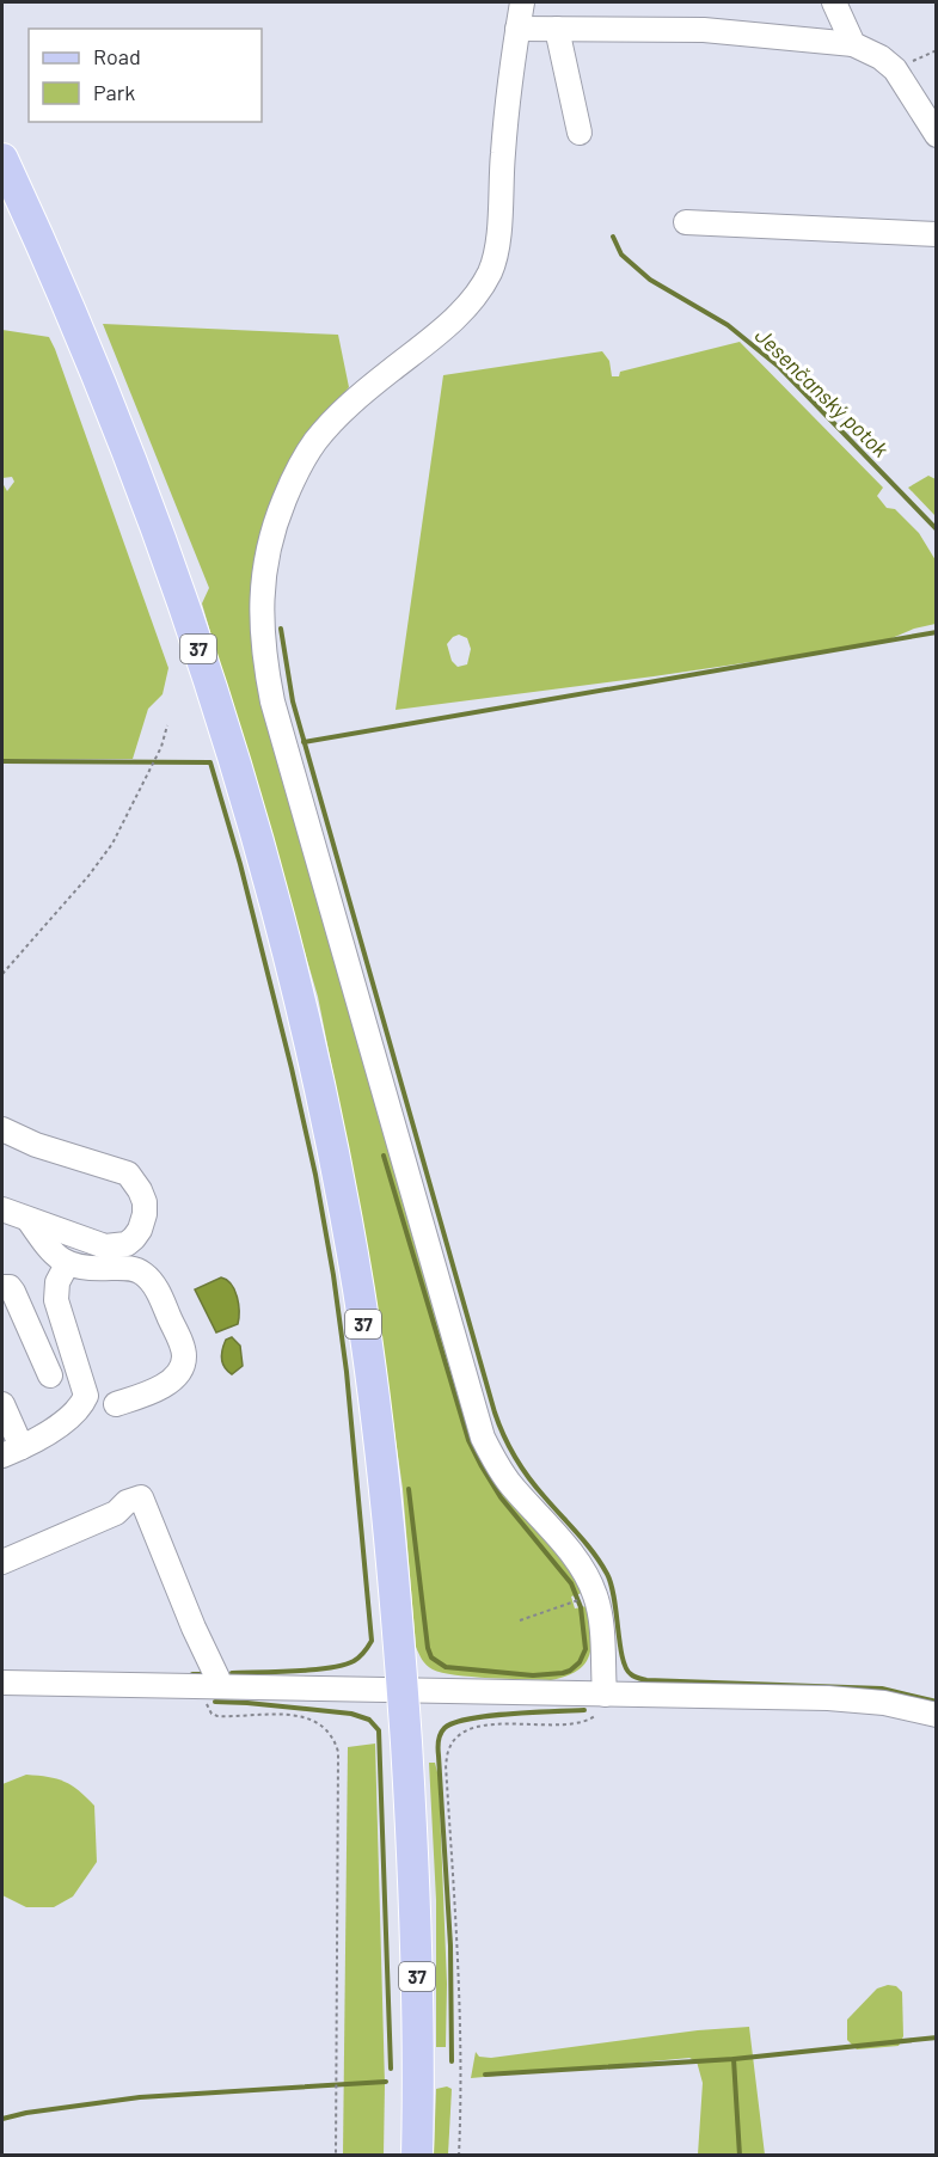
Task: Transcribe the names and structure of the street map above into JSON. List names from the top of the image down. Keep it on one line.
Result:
{"streets":{"main road":["37"]},"water":["Jesenčanský potok"],"legend":["Road","Park"]}
